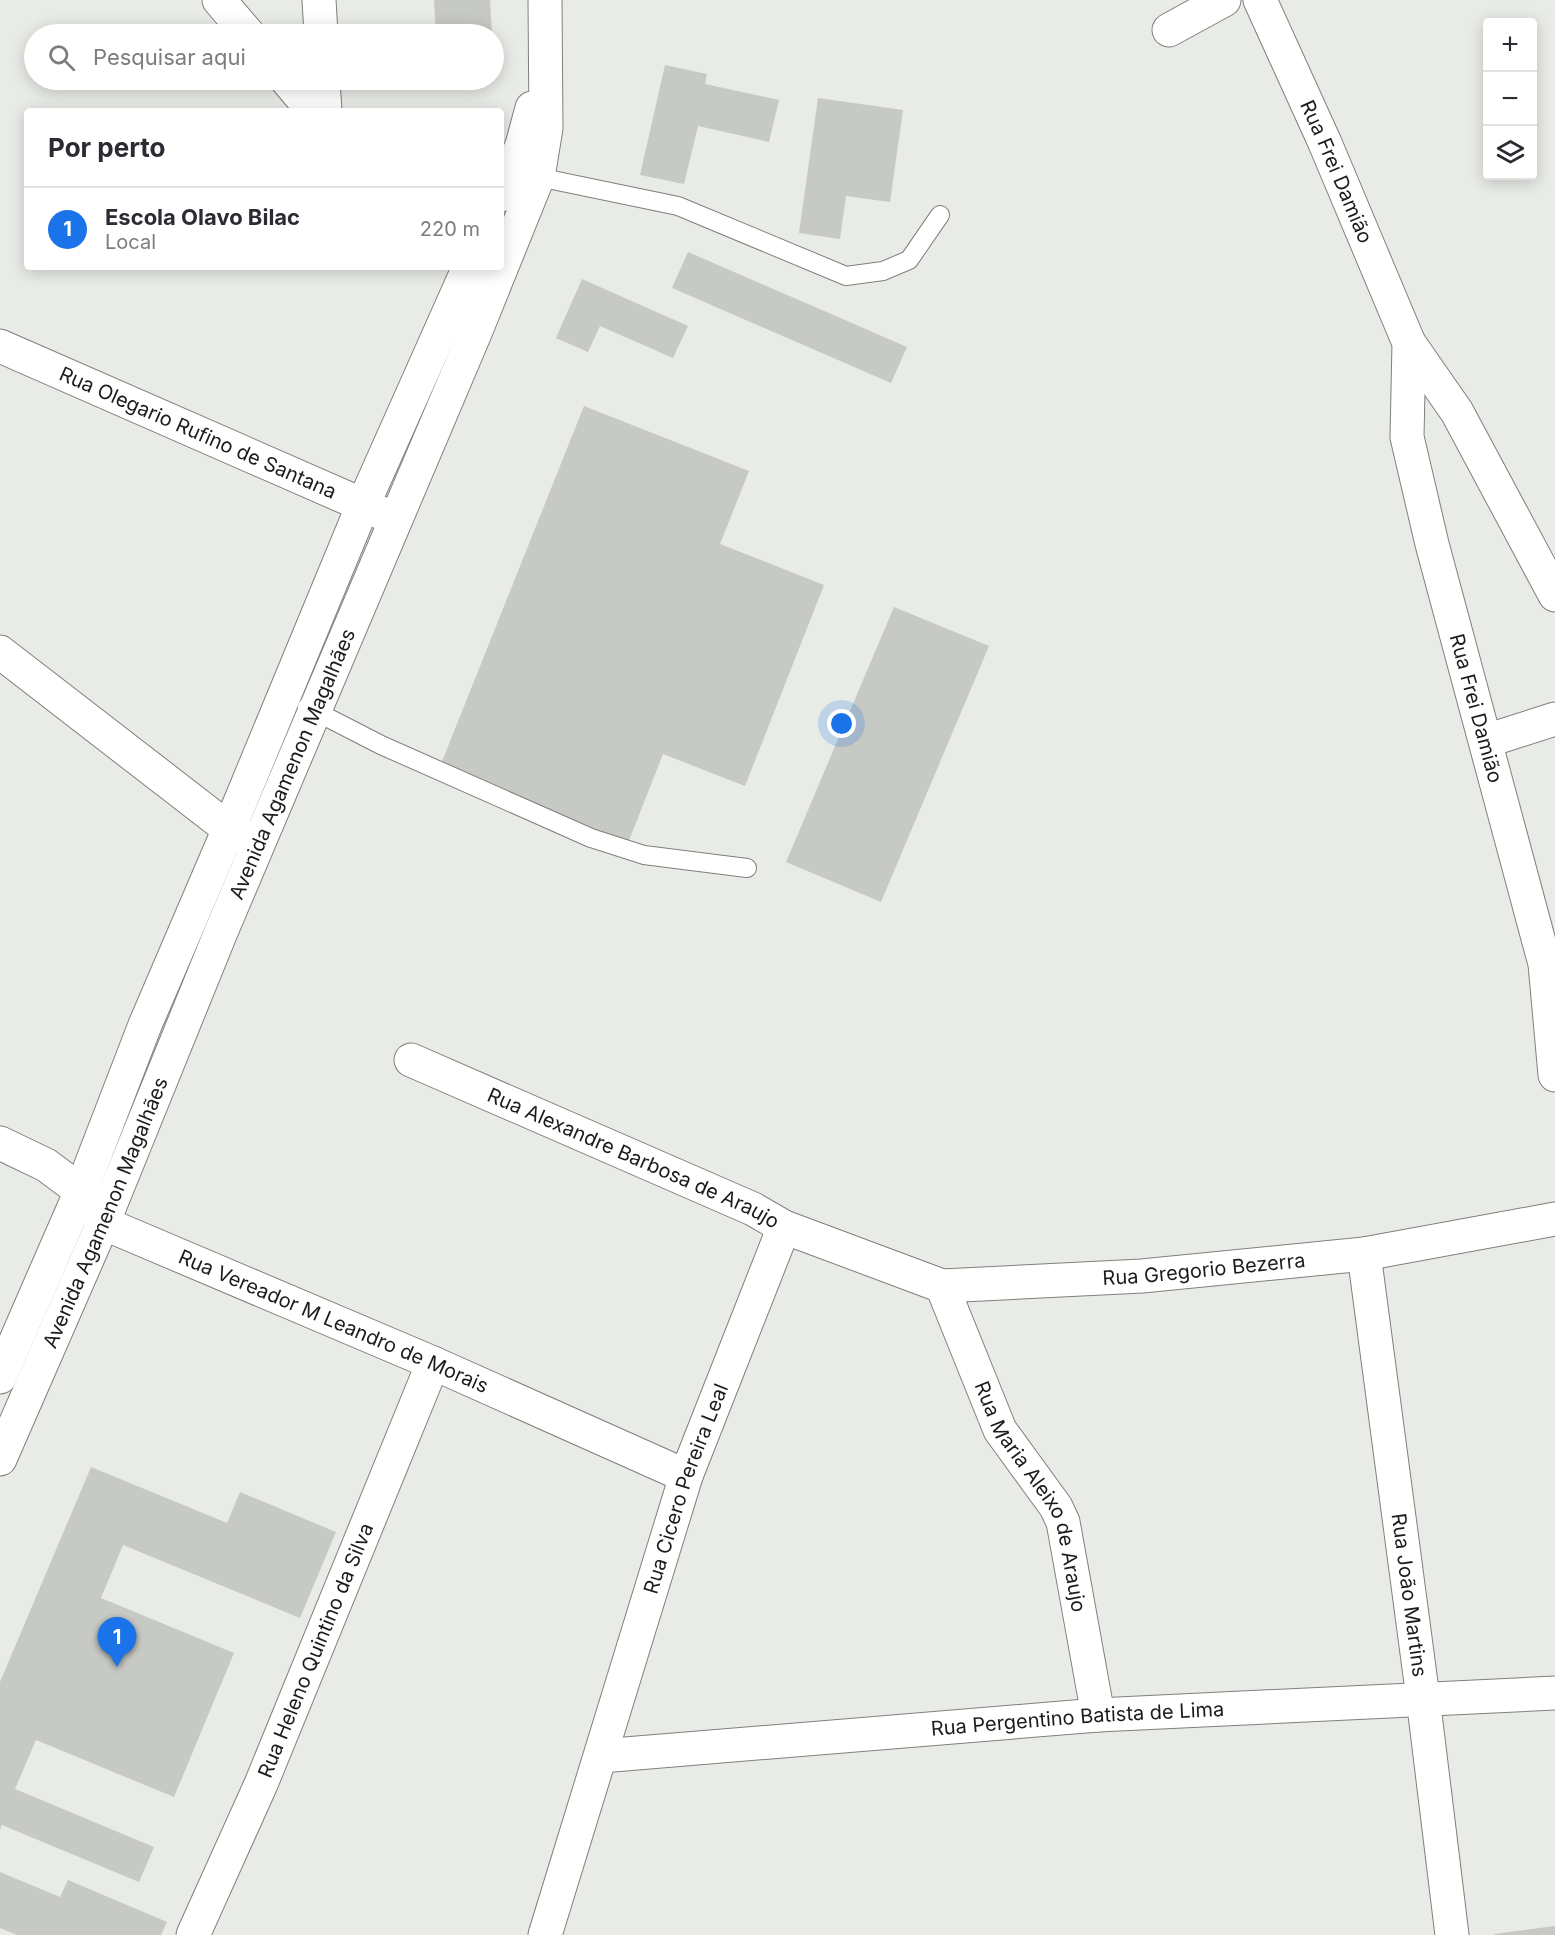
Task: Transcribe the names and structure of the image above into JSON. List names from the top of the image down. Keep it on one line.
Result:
{"streets":{"street":["Rua Frei Damião","Rua Olegario Rufino de Santana","Avenida Agamenon Magalhães","Rua Alexandre Barbosa de Araujo","Rua Gregorio Bezerra","Rua Vereador M Leandro de Morais","Rua Cicero Pereira Leal","Rua Maria Aleixo de Araujo","Rua João Martins","Rua Heleno Quintino da Silva","Rua Pergentino Batista de Lima"]},"crossings":[["Rua Olegario Rufino de Santana","Avenida Agamenon Magalhães"],["Avenida Agamenon Magalhães","Rua Vereador M Leandro de Morais"],["Rua Alexandre Barbosa de Araujo","Rua Gregorio Bezerra"],["Rua Alexandre Barbosa de Araujo","Rua Cicero Pereira Leal"],["Rua Gregorio Bezerra","Rua Maria Aleixo de Araujo"],["Rua Gregorio Bezerra","Rua João Martins"],["Rua Vereador M Leandro de Morais","Rua Cicero Pereira Leal"],["Rua Vereador M Leandro de Morais","Rua Heleno Quintino da Silva"],["Rua Cicero Pereira Leal","Rua Pergentino Batista de Lima"],["Rua Maria Aleixo de Araujo","Rua Pergentino Batista de Lima"],["Rua João Martins","Rua Pergentino Batista de Lima"]],"page":{"map_buttons":["+","−"],"search":"Pesquisar aqui","heading":"Por perto","list":[{"mark":"1","name":"Escola Olavo Bilac","note":"Local","value":"220 m"}],"pins":"1"}}
